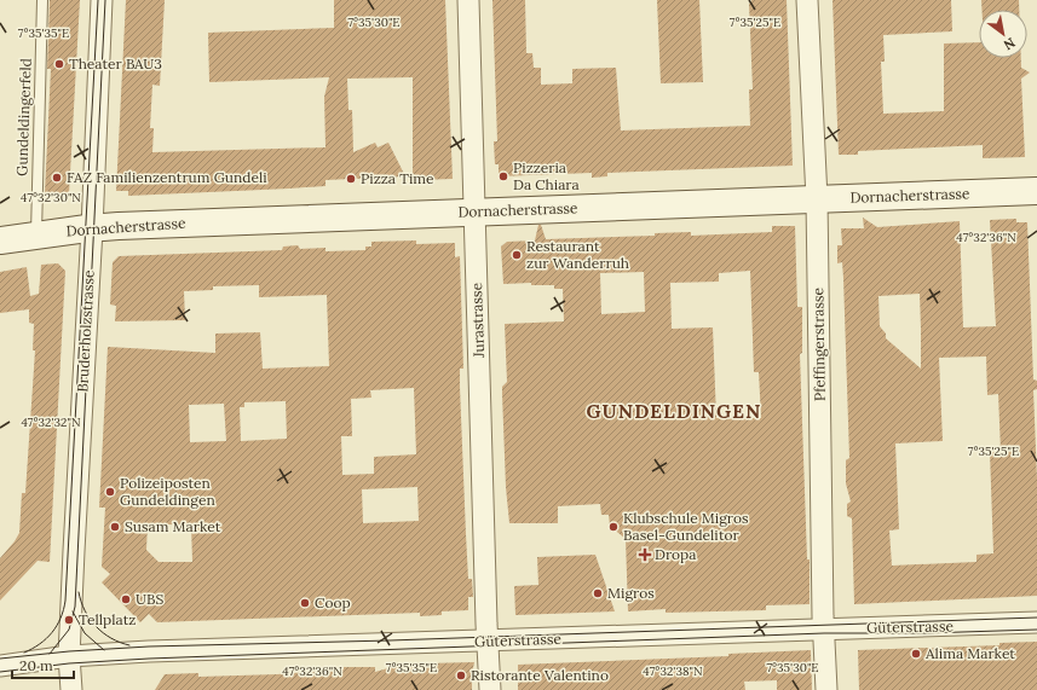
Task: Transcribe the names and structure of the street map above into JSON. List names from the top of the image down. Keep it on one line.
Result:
{"streets":{"main road":["Dornacherstrasse"],"street":["Jurastrasse","Bruderholzstrasse","Pfeffingerstrasse","Güterstrasse"],"lane":["Gundeldingerfeld"]},"crossings":[["Gundeldingerfeld","Dornacherstrasse"],["Dornacherstrasse","Jurastrasse"],["Dornacherstrasse","Bruderholzstrasse"],["Dornacherstrasse","Pfeffingerstrasse"],["Jurastrasse","Güterstrasse"],["Bruderholzstrasse","Güterstrasse"],["Pfeffingerstrasse","Güterstrasse"]],"districts":["GUNDELDINGEN"],"places":{"other":["Theater BAU3","Pizzeria Da Chiara","FAZ Familienzentrum Gundeli","Pizza Time","Restaurant zur Wanderruh","Polizeiposten Gundeldingen","Susam Market","Klubschule Migros Basel-Gundelitor","Migros","UBS","Coop","Tellplatz","Alima Market","Ristorante Valentino"],"health":["Dropa"]},"scale_bar":"20 m","north":"bottom right","coordinates":["7°35'30\"E","7°35'25\"E","7°35'35\"E","47°32'30\"N","47°32'36\"N","47°32'32\"N","47°32'38\"N"]}
